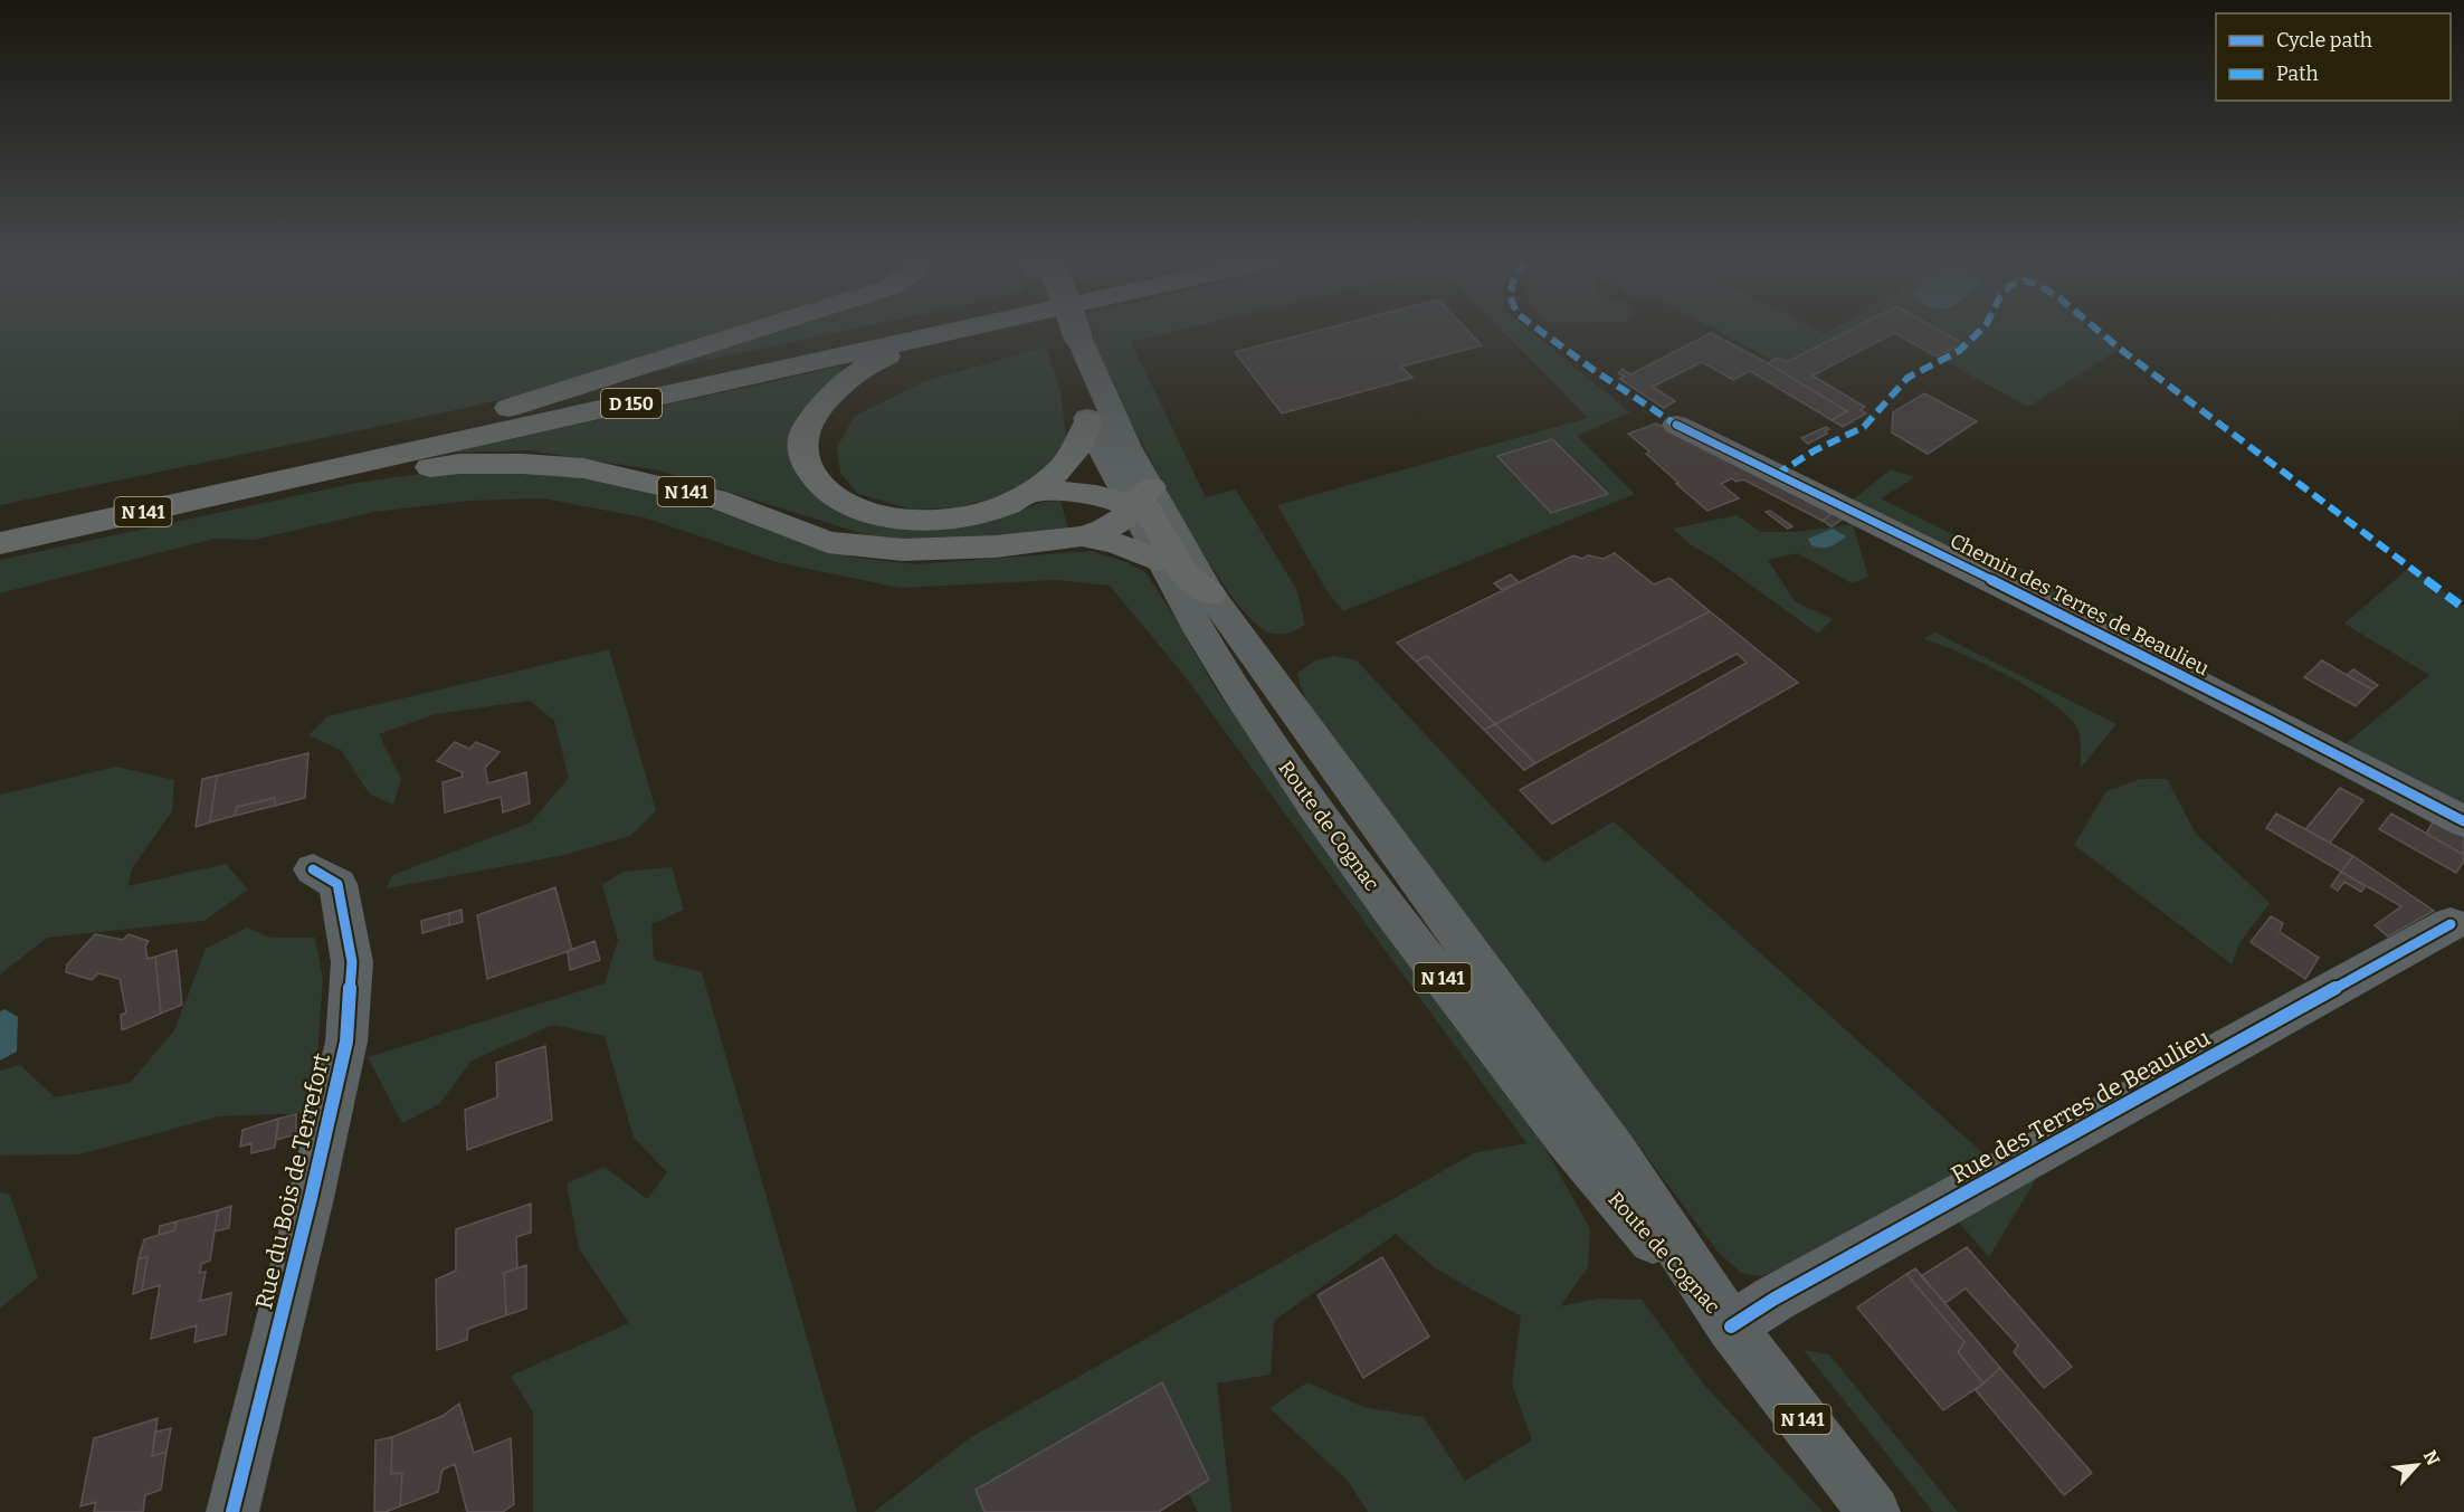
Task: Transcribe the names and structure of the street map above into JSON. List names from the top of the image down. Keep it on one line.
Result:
{"streets":{"highway":["D 150","N 141"],"main road":["Route de Cognac"],"street":["Chemin des Terres de Beaulieu","Rue des Terres de Beaulieu","Rue du Bois de Terrefort"]},"crossings":[["D 150","N 141"],["N 141","Route de Cognac"],["Route de Cognac","Rue des Terres de Beaulieu"]],"legend":["Cycle path","Path"],"north":"top right"}
